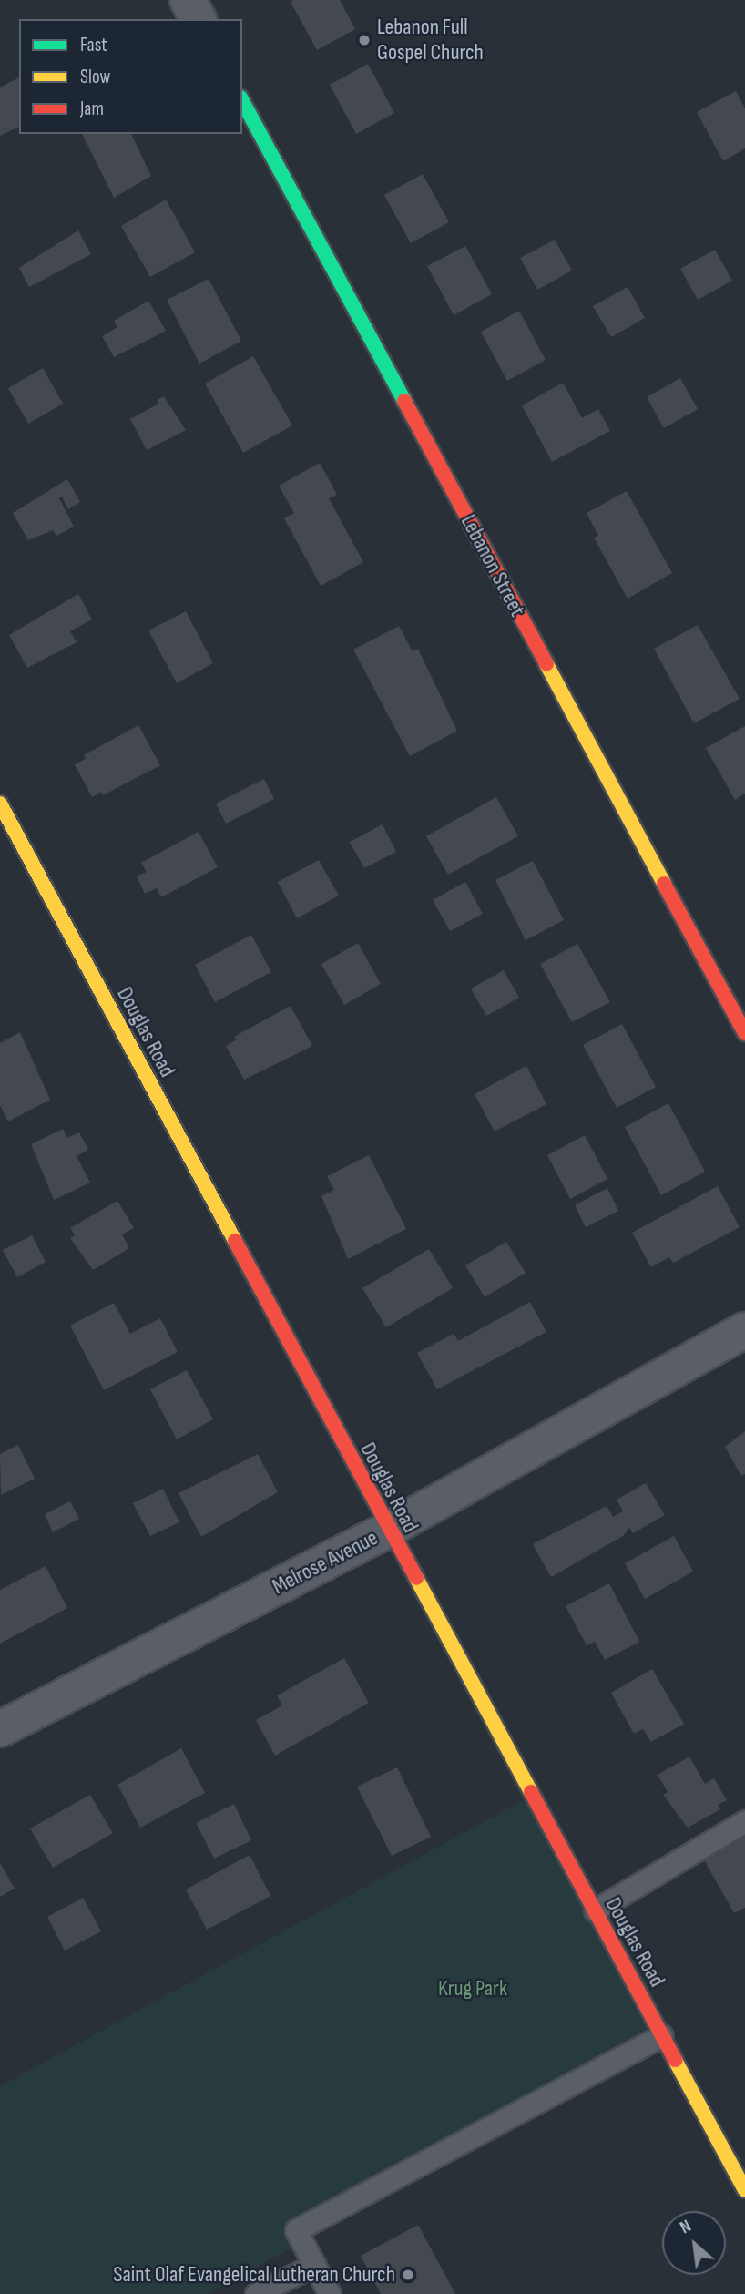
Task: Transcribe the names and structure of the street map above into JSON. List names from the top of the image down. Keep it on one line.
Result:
{"streets":{"street":["Lebanon Street","Douglas Road","Melrose Avenue"]},"crossings":[["Douglas Road","Melrose Avenue"]],"parks":["Krug Park"],"places":["Lebanon Full Gospel Church","Saint Olaf Evangelical Lutheran Church"],"legend":["Fast","Slow","Jam"],"north":"top left"}
